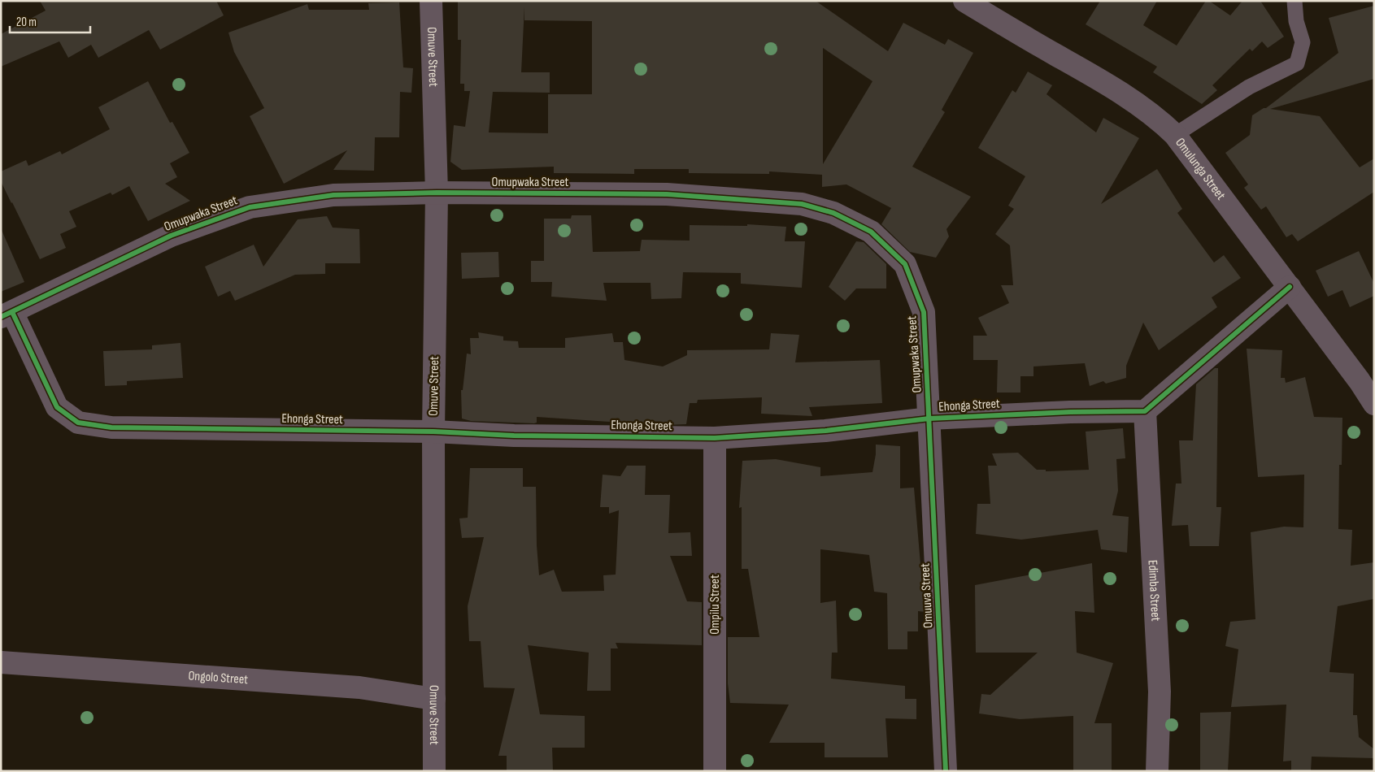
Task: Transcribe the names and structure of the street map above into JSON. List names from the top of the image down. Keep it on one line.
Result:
{"streets":{"street":["Omuve Street","Omulunga Street","Omupwaka Street","Ehonga Street","Edimba Street","Omuuva Street","Ompilu Street","Ongolo Street"]},"crossings":[["Omuve Street","Omupwaka Street"],["Omuve Street","Ehonga Street"],["Omuve Street","Ongolo Street"],["Omupwaka Street","Ehonga Street"],["Omupwaka Street","Omuuva Street"],["Ehonga Street","Edimba Street"],["Ehonga Street","Omuuva Street"],["Ehonga Street","Ompilu Street"]],"scale_bar":"20 m"}
